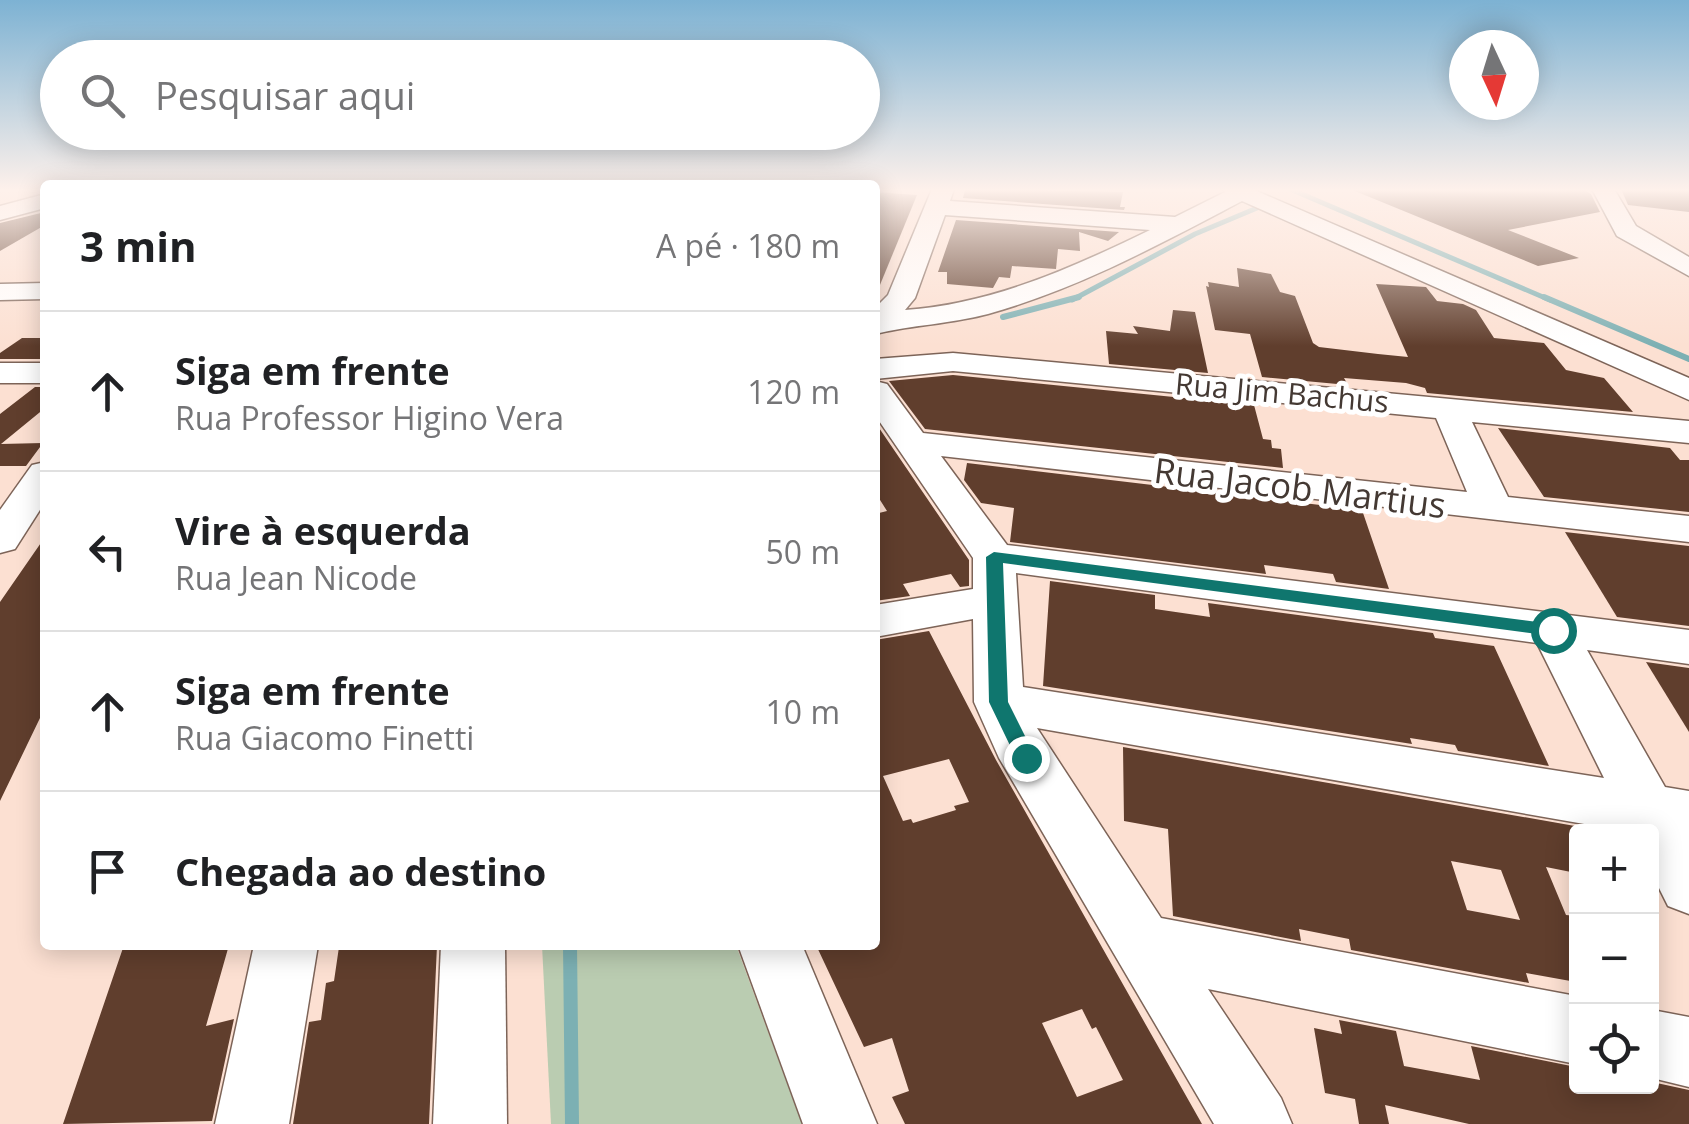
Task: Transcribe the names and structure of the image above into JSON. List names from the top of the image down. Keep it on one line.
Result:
{"streets":{"street":["Rua Jim Bachus","Rua Jacob Martius"]},"north":"bottom","page":{"search":"Pesquisar aqui","heading":["3 min","A pé · 180 m"],"list":[["Siga em frente","Rua Professor Higino Vera","120 m"],["Vire à esquerda","Rua Jean Nicode","50 m"],["Siga em frente","Rua Giacomo Finetti","10 m"],"Chegada ao destino"],"map_buttons":["+","−"]}}
